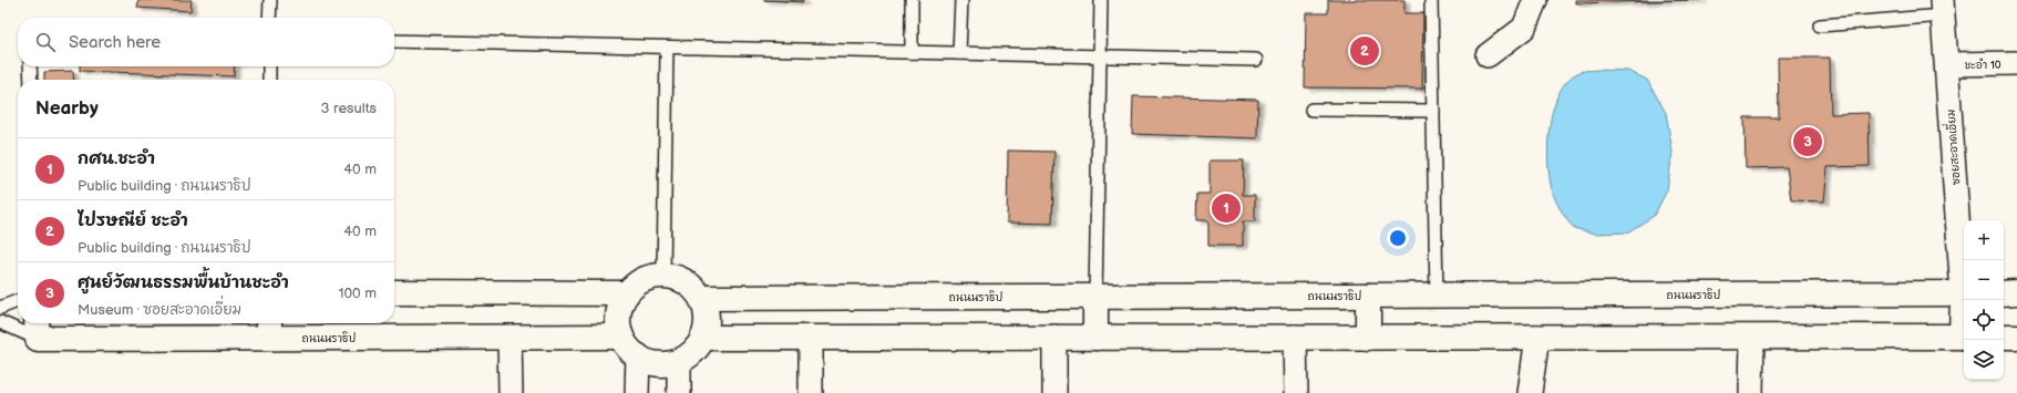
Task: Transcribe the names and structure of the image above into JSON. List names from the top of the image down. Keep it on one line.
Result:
{"streets":{"street":["ชะอำ 10","ซอยสะอาดเอี่ยม","ถนนนราธิป"]},"crossings":[["ชะอำ 10","ซอยสะอาดเอี่ยม"]],"page":{"search":"Search here","pins":["2","3","1"],"heading":["Nearby","3 results"],"list":[{"mark":"1","name":"กศน.ชะอำ","note":"Public building · ถนนนราธิป","value":"40 m"},{"mark":"2","name":"ไปรษณีย์ ชะอำ","note":"Public building · ถนนนราธิป","value":"40 m"},{"mark":"3","name":"ศูนย์วัฒนธรรมพื้นบ้านชะอำ","note":"Museum · ซอยสะอาดเอี่ยม","value":"100 m"}],"map_buttons":["+","−"]}}
